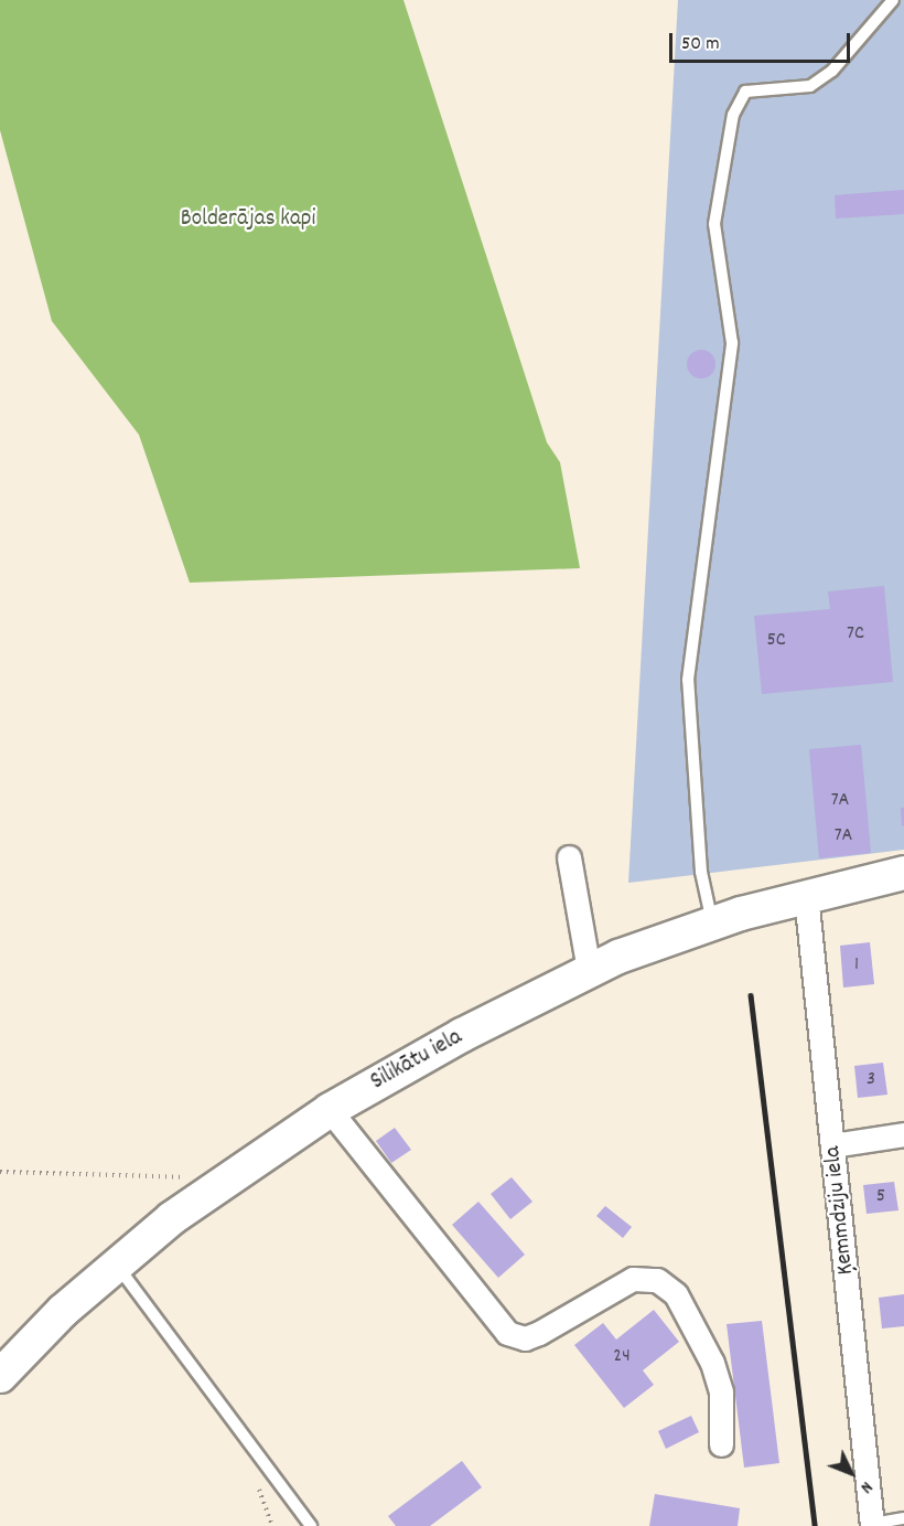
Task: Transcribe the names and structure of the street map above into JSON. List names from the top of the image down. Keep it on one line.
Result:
{"streets":{"main road":["Silikātu iela"],"street":["Ķemmdziju iela"]},"crossings":[["Silikātu iela","Ķemmdziju iela"]],"parks":["Bolderājas kapi"],"house_numbers":["7C","5C","7A","7A","1","3","5","24"],"scale_bar":"50 m","north":"bottom right"}
